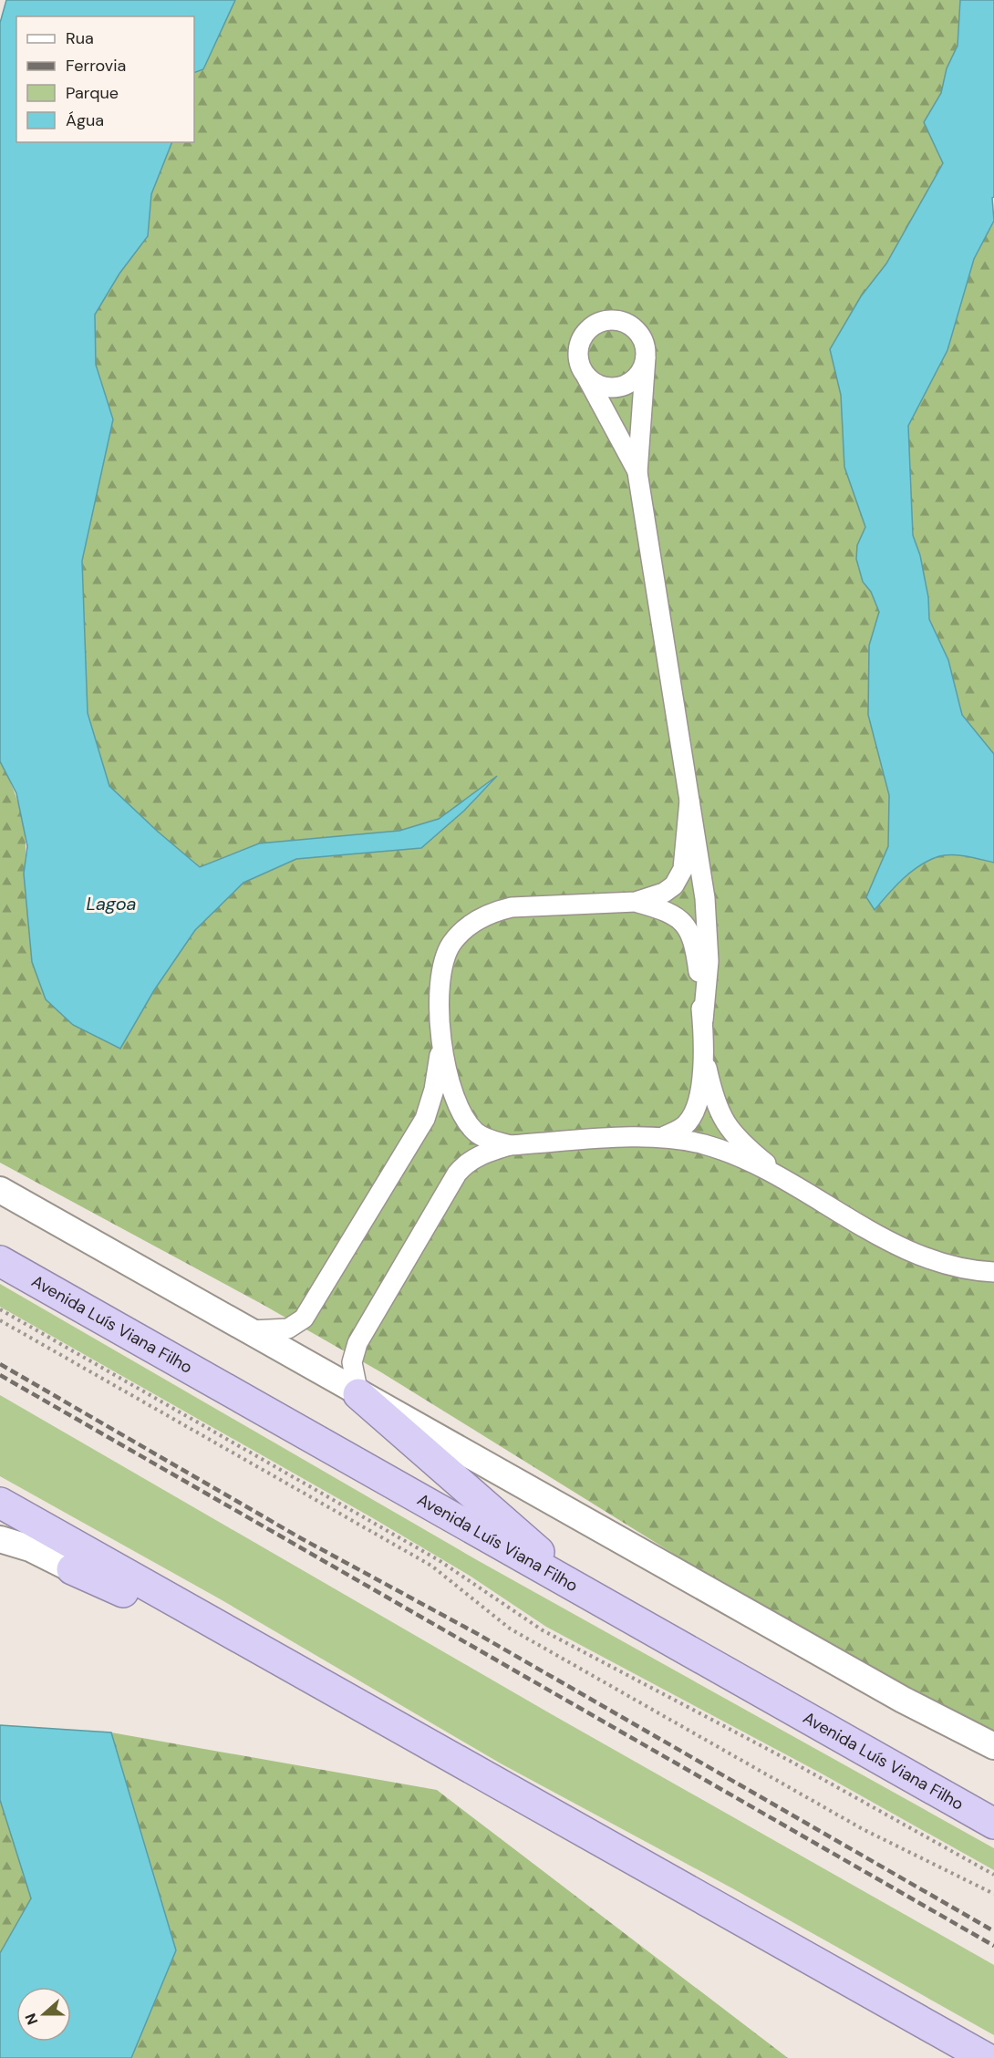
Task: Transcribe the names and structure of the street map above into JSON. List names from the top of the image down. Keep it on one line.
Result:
{"streets":{"highway":["Avenida Luís Viana Filho"]},"water":["Lagoa"],"legend":["Rua","Ferrovia","Parque","Água"],"north":"left"}
